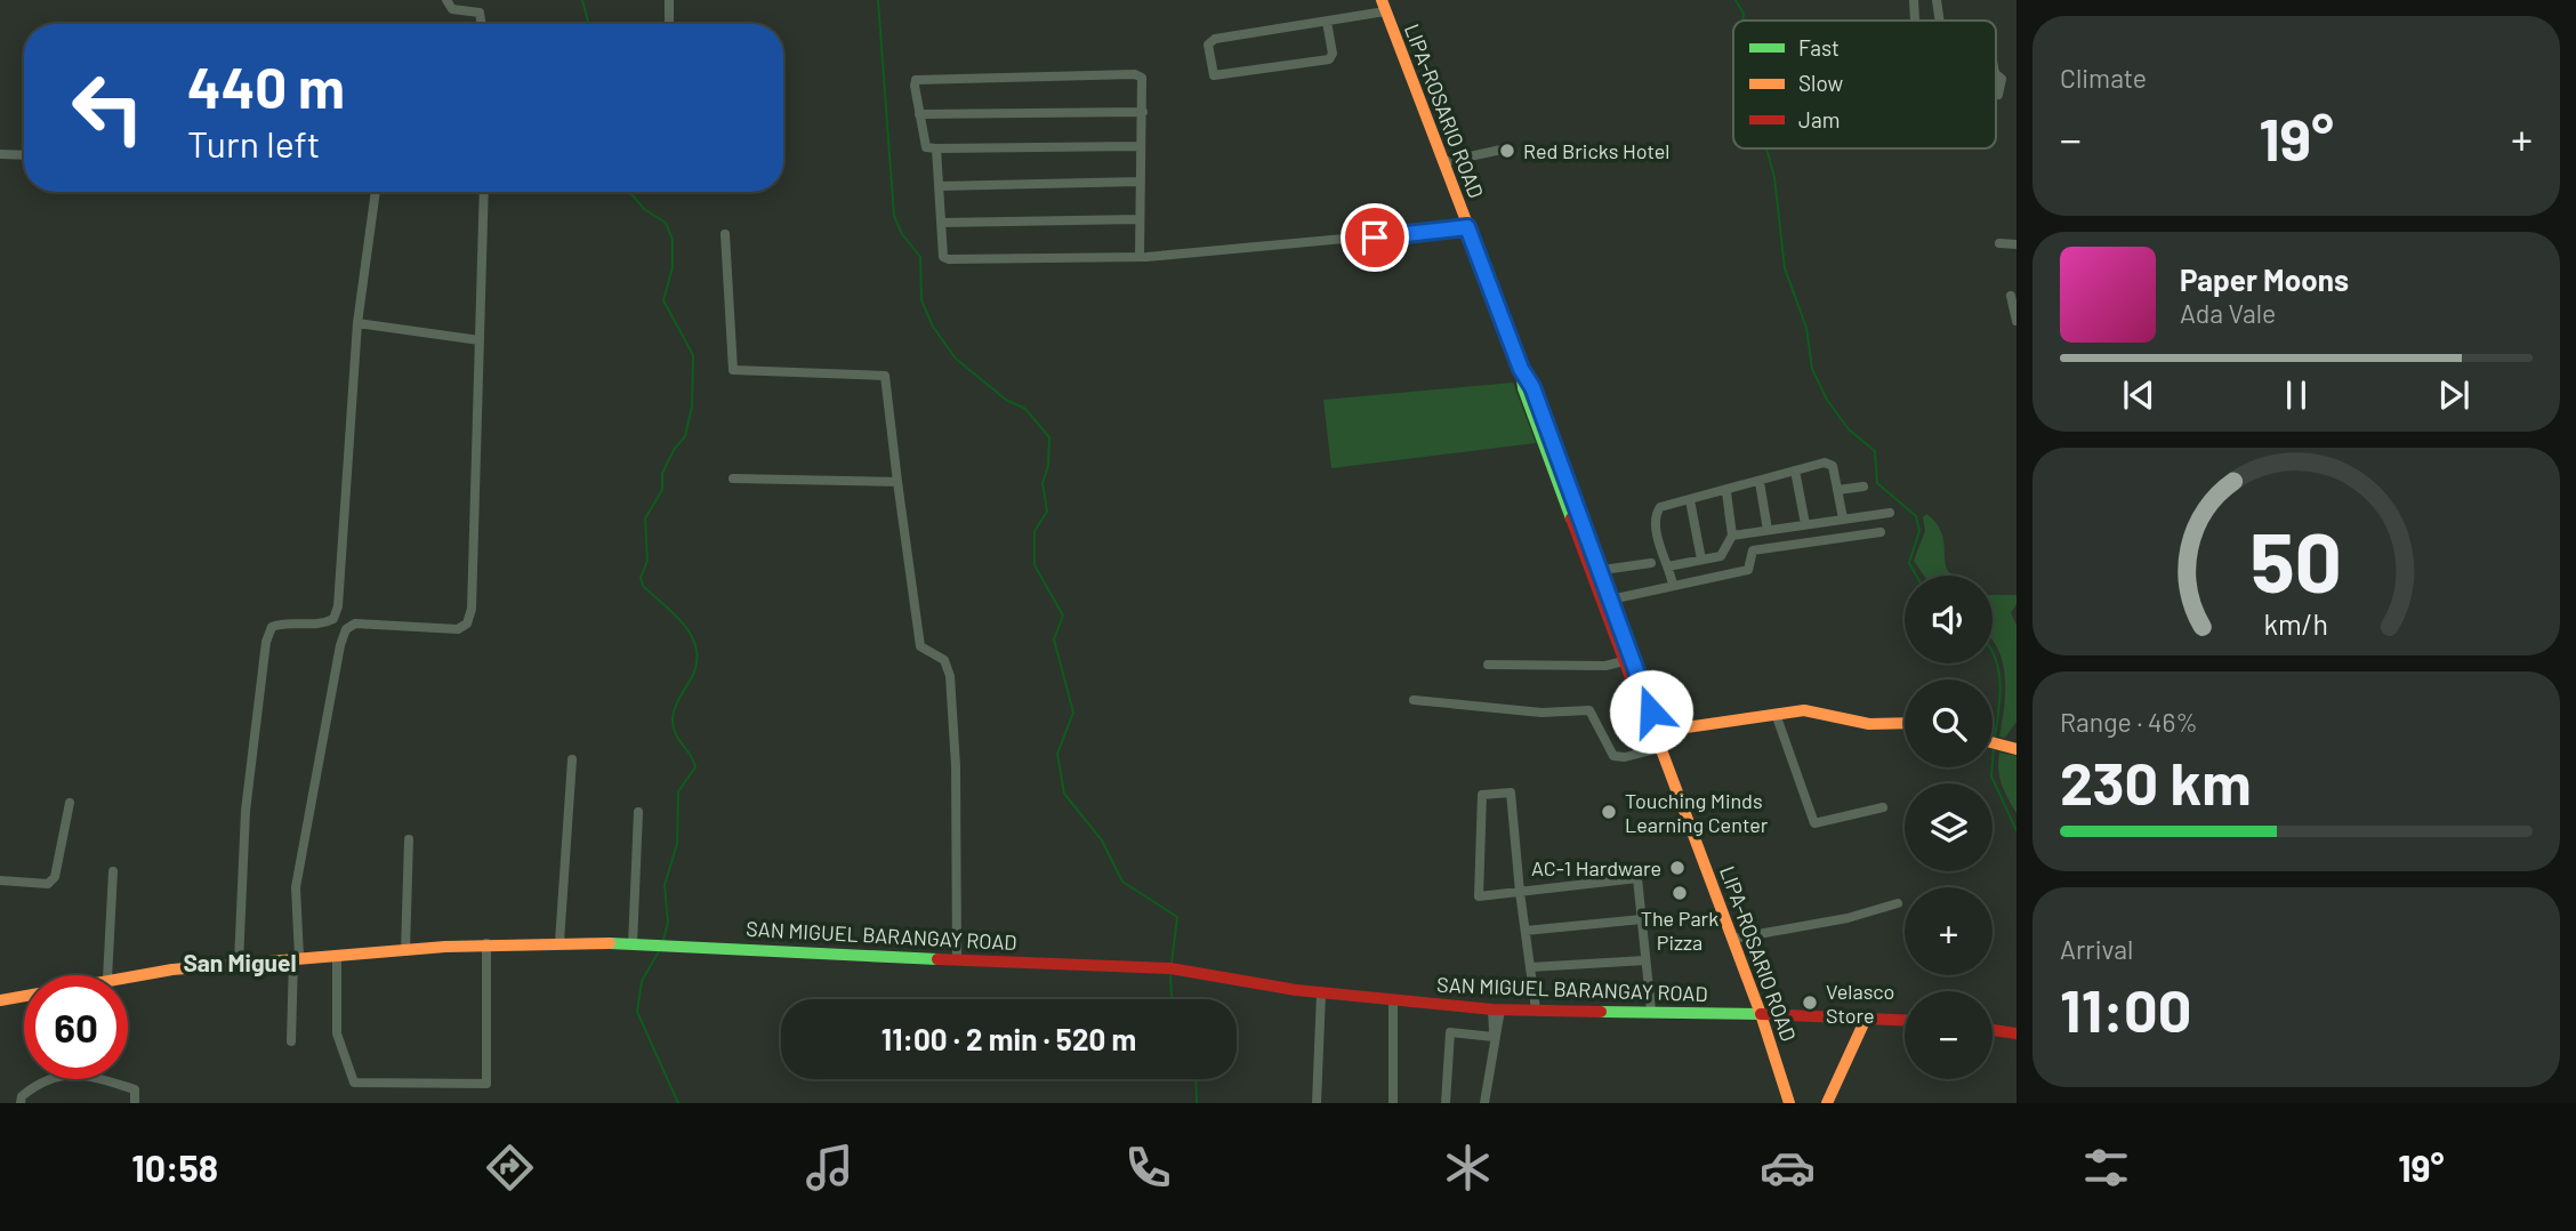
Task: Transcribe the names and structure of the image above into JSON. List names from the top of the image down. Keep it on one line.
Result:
{"streets":{"street":["LIPA-ROSARIO ROAD","SAN MIGUEL BARANGAY ROAD"]},"crossings":[["LIPA-ROSARIO ROAD","SAN MIGUEL BARANGAY ROAD"]],"districts":["San Miguel"],"places":["Red Bricks Hotel","Touching Minds Learning Center","AC-1 Hardware","The Park Pizza","Velasco Store"],"legend":["Fast","Slow","Jam"],"page":{"tile":["Climate",["Range · 46%","230 km"],["Arrival","11:00"]],"turn":["440 m","Turn left"],"heat":["−","19°","+"],"song":["Paper Moons","Ada Vale"],"map_buttons":["+","−"],"limit":"60","trip":"11:00 · 2 min · 520 m","tabs":["10:58","19°"],"gauge":["50","km/h"]}}
